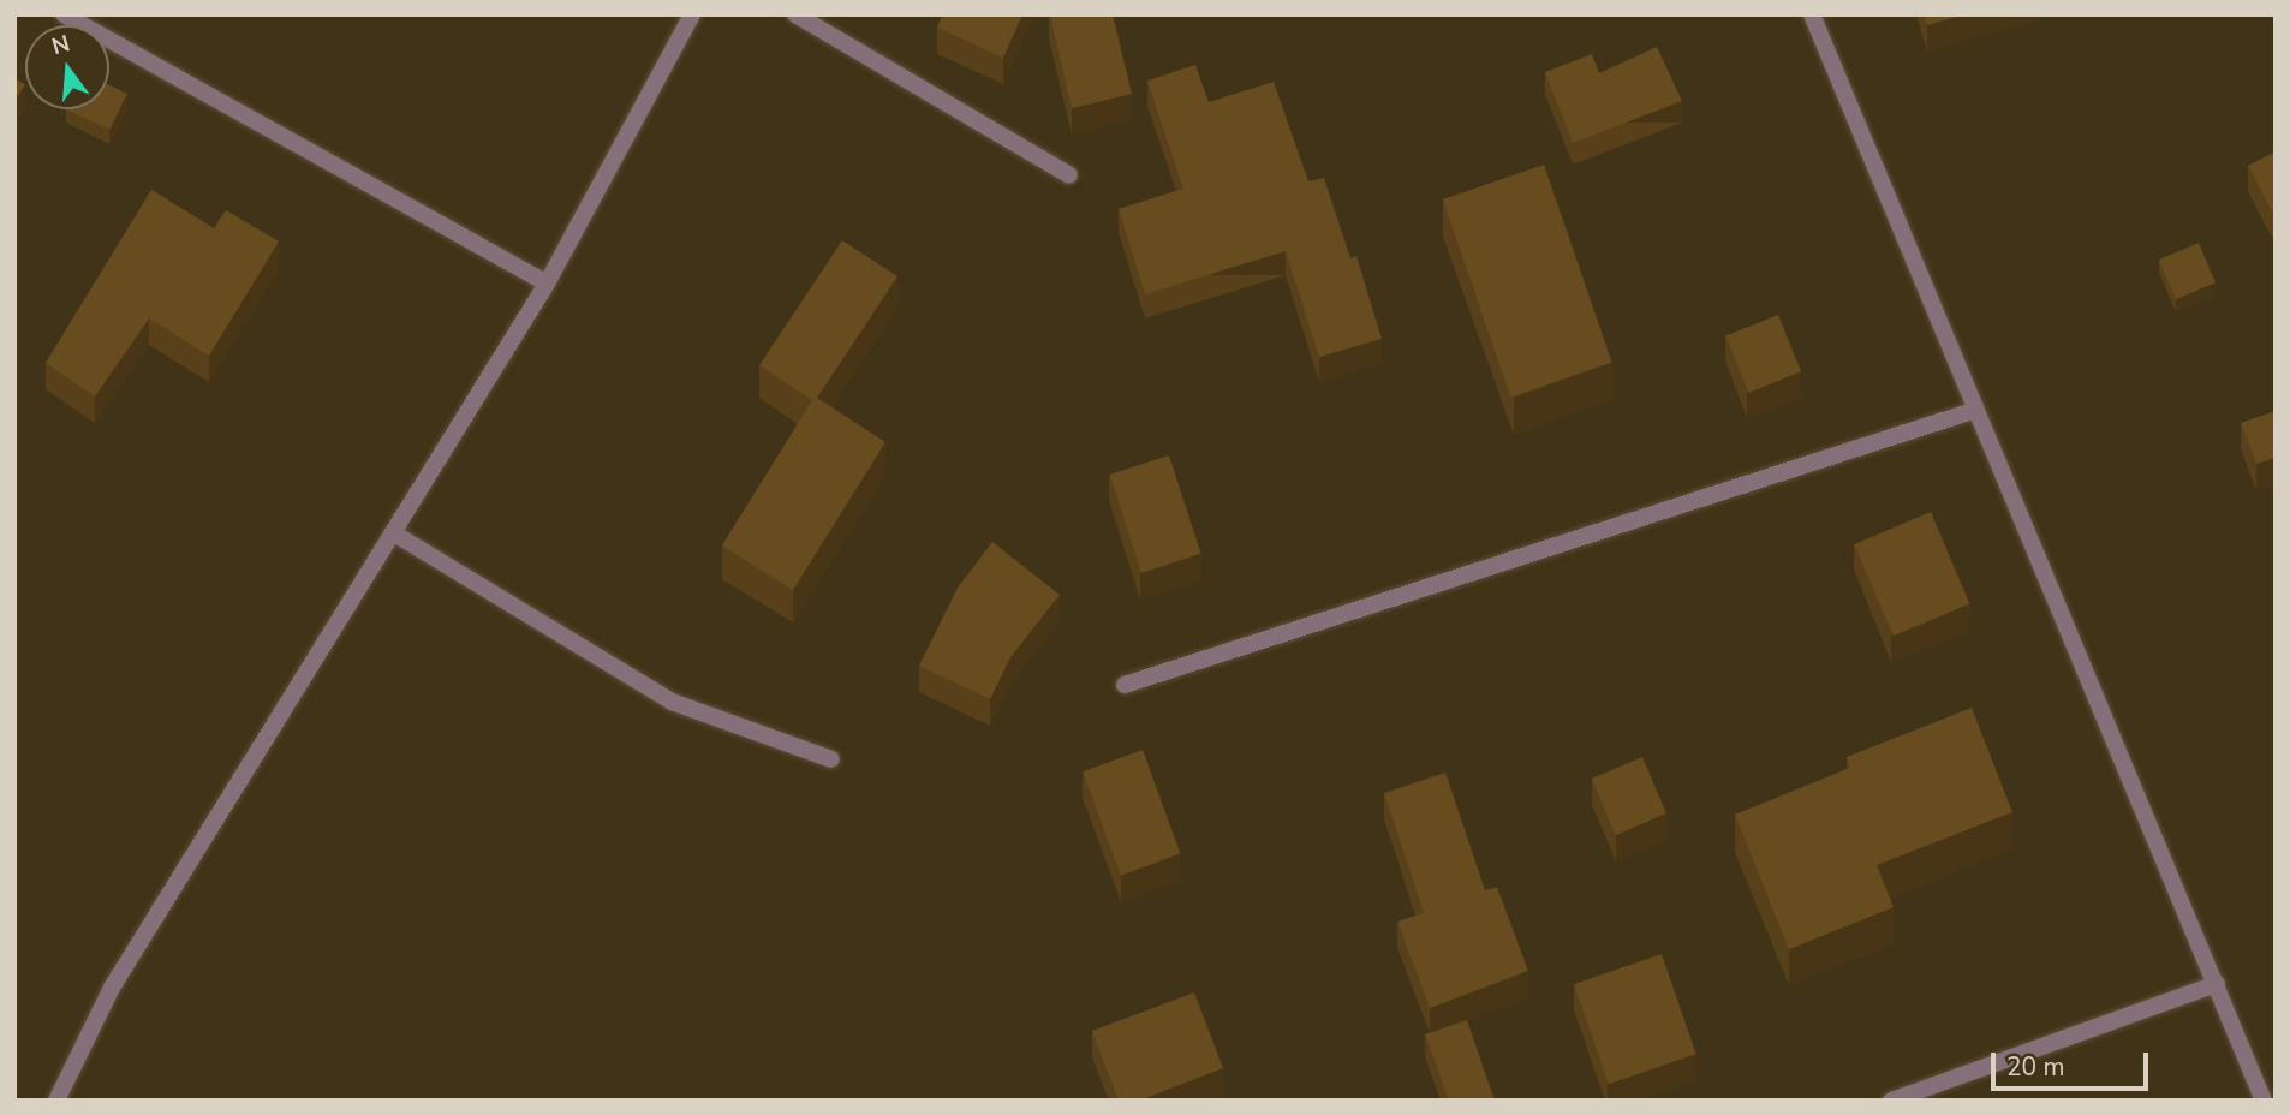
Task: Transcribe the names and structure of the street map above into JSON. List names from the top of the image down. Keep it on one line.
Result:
{"scale_bar":"20 m","north":"top"}
